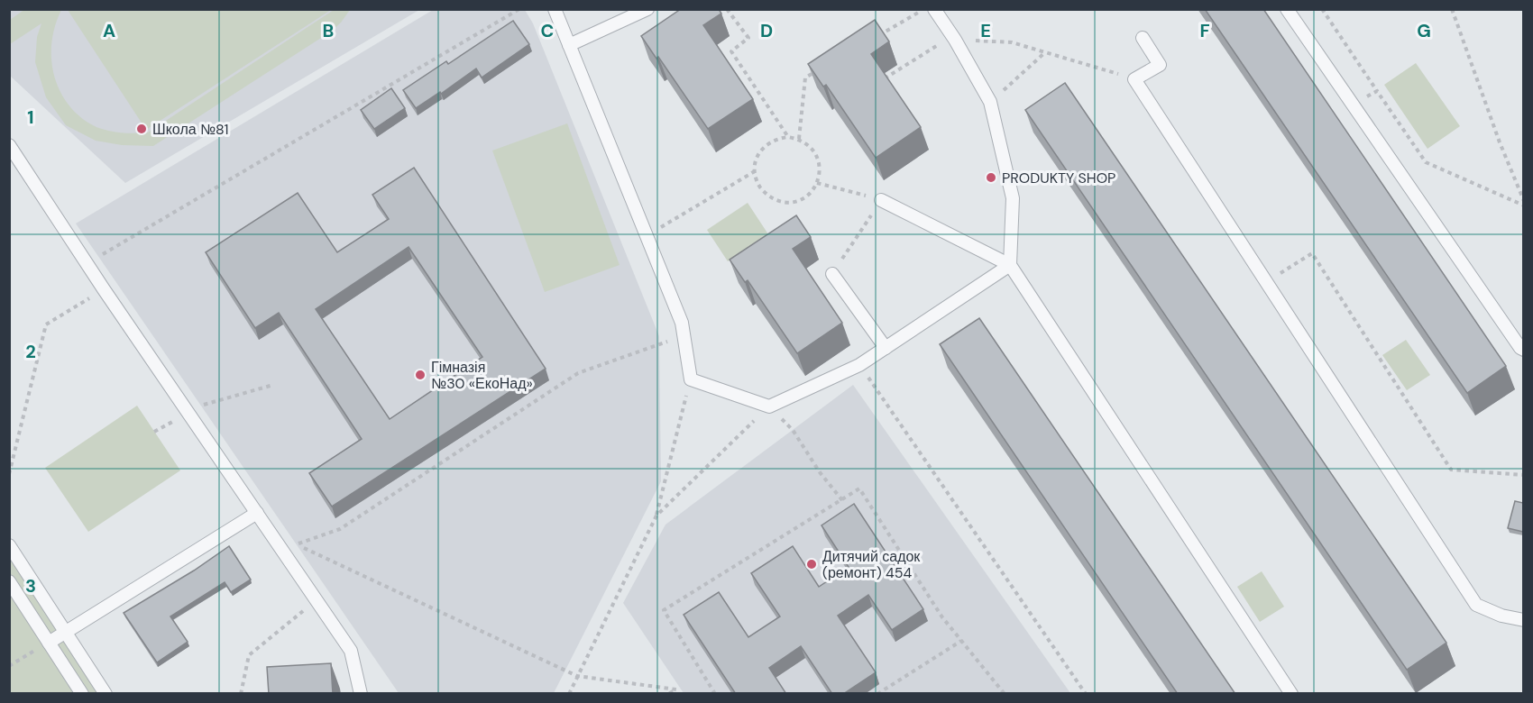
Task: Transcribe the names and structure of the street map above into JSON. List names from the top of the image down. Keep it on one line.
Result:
{"places":["Школа №81","PRODUKTY SHOP","Гімназія №30 «ЕкоНад»","Дитячий садок (ремонт) 454"],"grid":{"columns":["A","B","C","D","E","F","G"],"rows":["1","2","3"]}}
